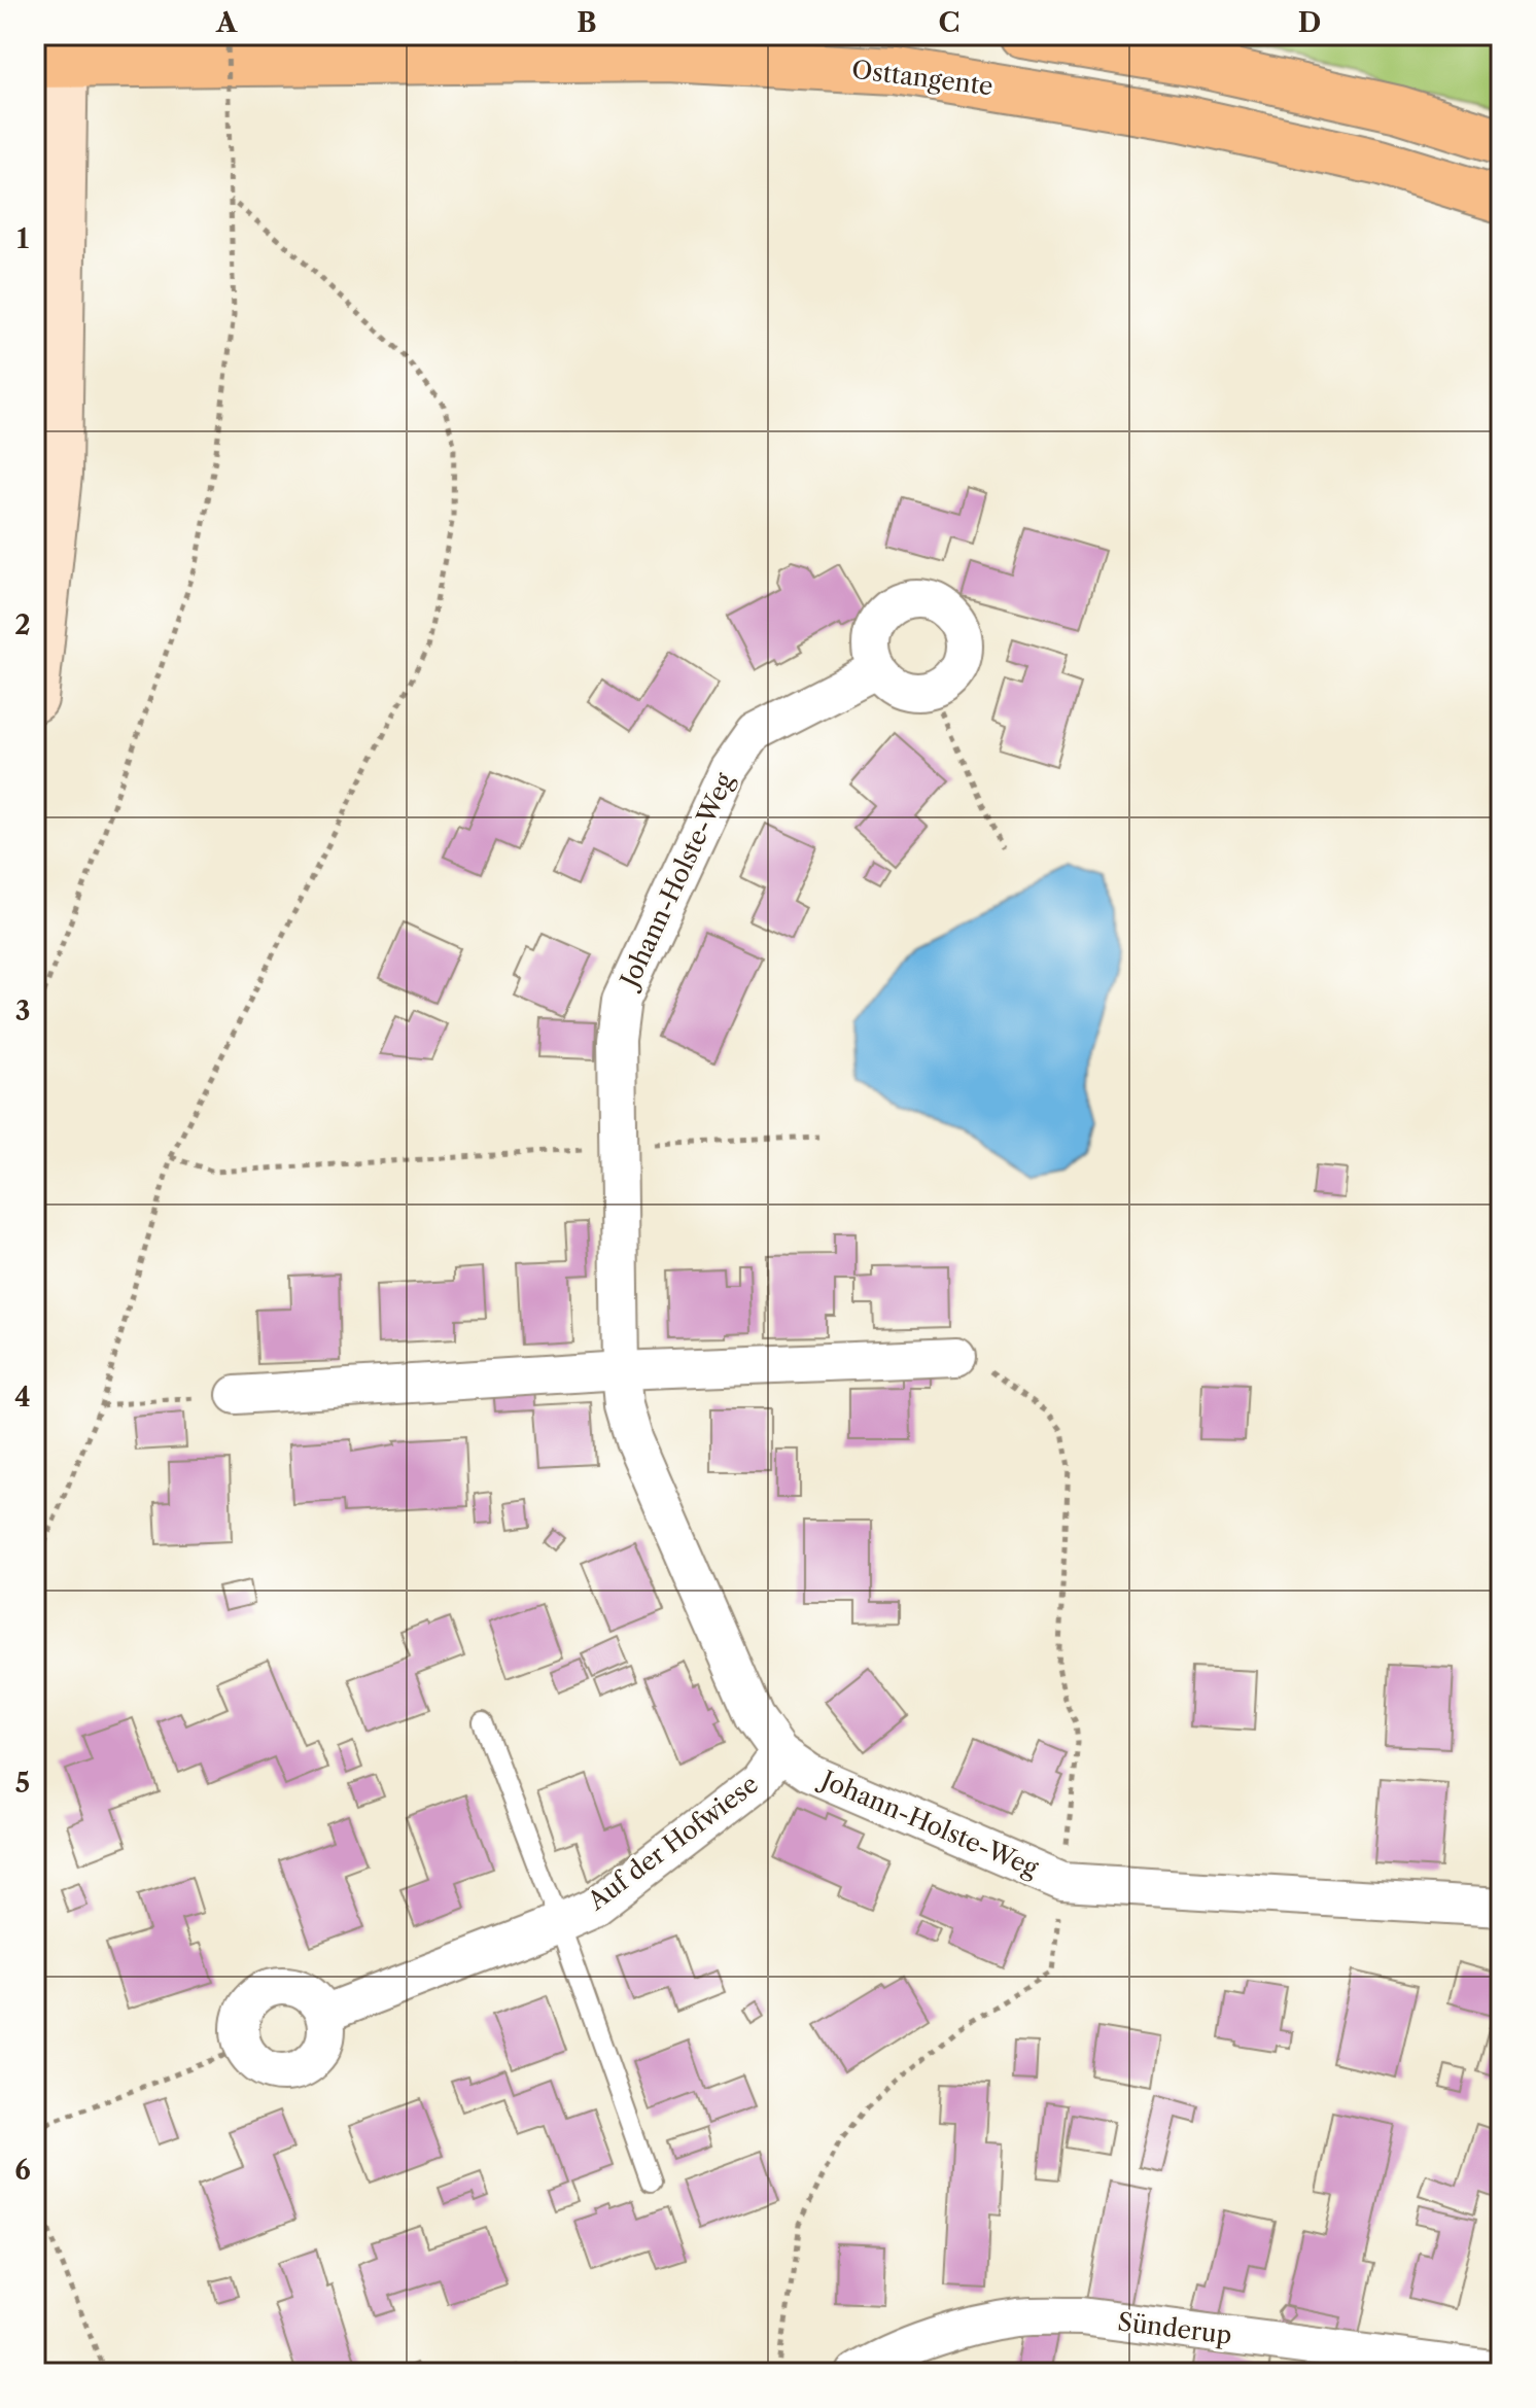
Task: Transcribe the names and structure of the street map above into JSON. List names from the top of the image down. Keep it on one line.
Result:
{"streets":{"main road":["Osttangente"],"street":["Johann-Holste-Weg","Auf der Hofwiese","Sünderup"]},"crossings":[["Johann-Holste-Weg","Auf der Hofwiese"]],"grid":{"columns":["A","B","C","D"],"rows":["1","2","3","4","5","6"]}}
